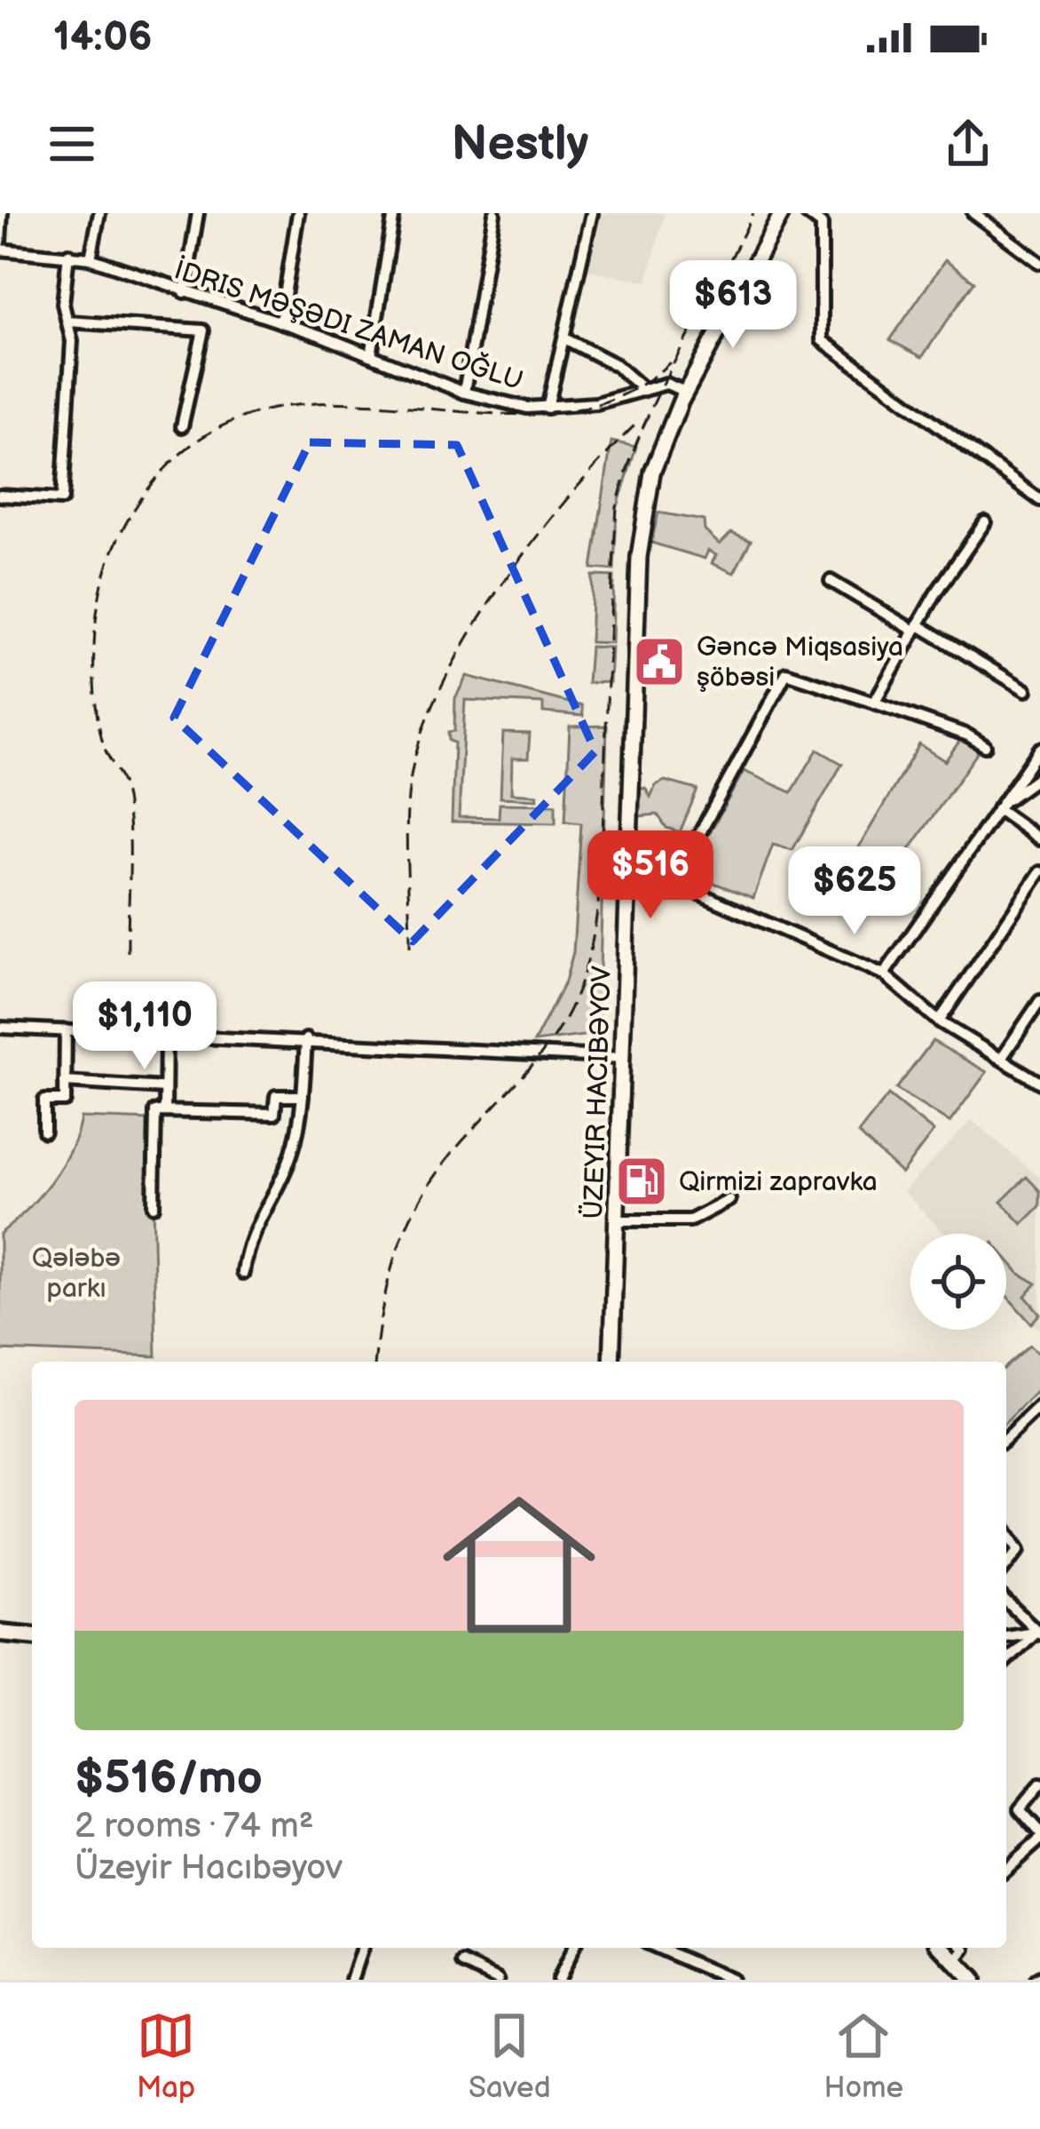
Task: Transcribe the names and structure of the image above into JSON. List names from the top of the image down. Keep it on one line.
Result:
{"streets":{"street":["İDRIS MƏŞƏDI ZAMAN OĞLU"]},"parks":["Qələbə parkı"],"places":{"public building":["Gəncə Miqsasiya şöbəsi"],"fuel station":["Qirmizi zapravka"]},"page":{"status":"14:06","header":"Nestly","price":["$613","$516","$625","$1,110"],"list":[{"name":"$516/mo","note":"2 rooms · 74 m² · Üzeyir Hacıbəyov"}],"tabs":["Map","Saved","Home"]}}
